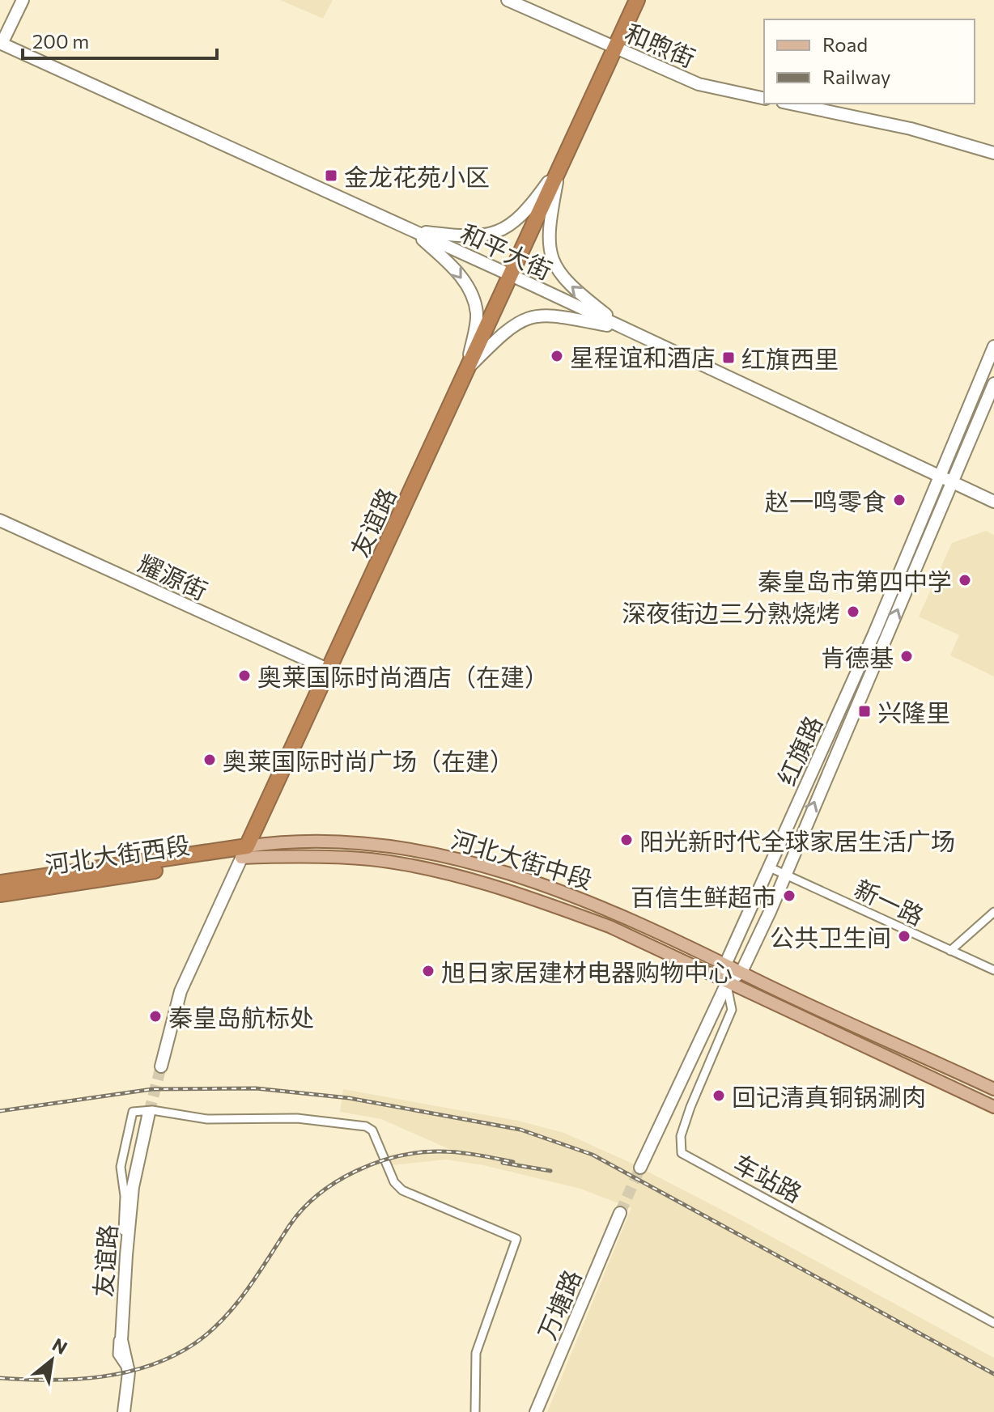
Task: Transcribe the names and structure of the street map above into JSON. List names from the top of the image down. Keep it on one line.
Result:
{"streets":{"highway":["友谊路","河北大街西段","河北大街中段"],"main road":["和煦街","和平大街","耀源街","红旗路","万塘路"],"street":["新一路","车站路"]},"crossings":[["和煦街","友谊路"],["和平大街","友谊路"],["和平大街","红旗路"],["友谊路","耀源街"],["友谊路","河北大街西段"],["友谊路","河北大街中段"],["红旗路","河北大街中段"],["红旗路","新一路"],["红旗路","车站路"],["河北大街西段","河北大街中段"]],"places":{"transit":["金龙花苑小区","红旗西里","兴隆里"],"other":["星程谊和酒店","赵一鸣零食","秦皇岛市第四中学","深夜街边三分熟烧烤","肯德基","奥莱国际时尚酒店（在建）","奥莱国际时尚广场（在建）","阳光新时代全球家居生活广场","百信生鲜超市","公共卫生间","旭日家居建材电器购物中心","秦皇岛航标处","回记清真铜锅涮肉"]},"legend":["Road","Railway"],"scale_bar":"200 m","north":"top right"}
